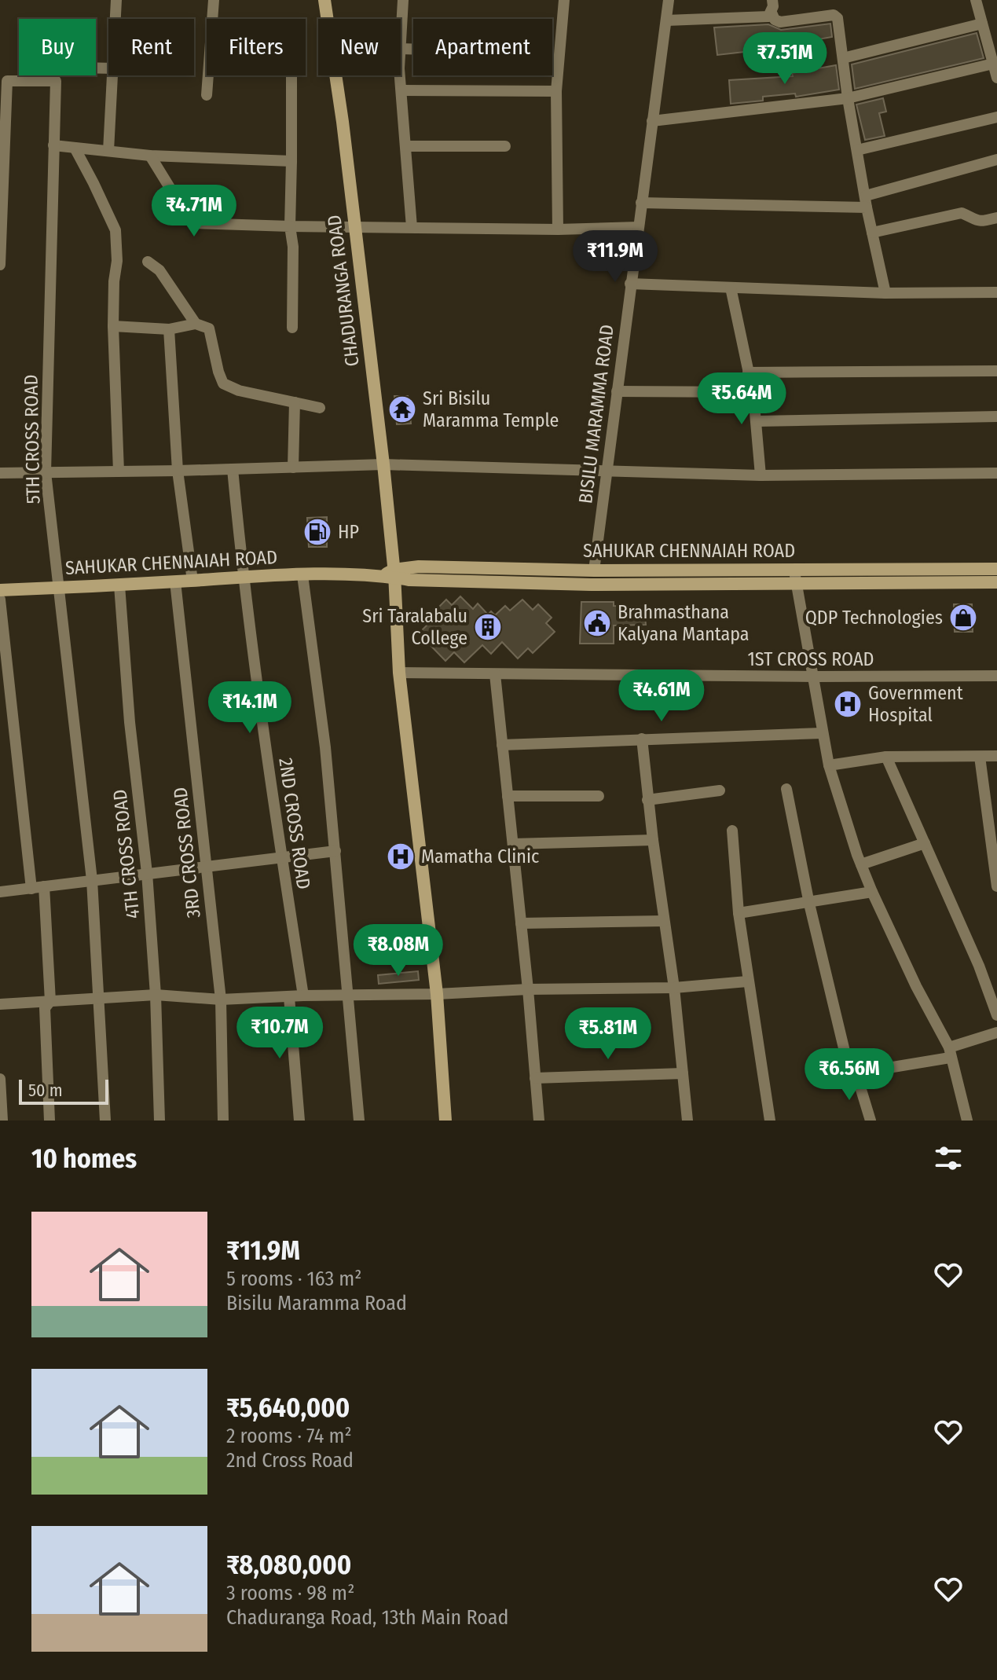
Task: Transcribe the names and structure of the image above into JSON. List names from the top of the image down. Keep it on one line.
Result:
{"streets":{"street":["CHADURANGA ROAD","BISILU MARAMMA ROAD","5TH CROSS ROAD","SAHUKAR CHENNAIAH ROAD","1ST CROSS ROAD","2ND CROSS ROAD","3RD CROSS ROAD","4TH CROSS ROAD"]},"crossings":[["CHADURANGA ROAD","SAHUKAR CHENNAIAH ROAD"],["CHADURANGA ROAD","1ST CROSS ROAD"],["BISILU MARAMMA ROAD","SAHUKAR CHENNAIAH ROAD"],["5TH CROSS ROAD","SAHUKAR CHENNAIAH ROAD"],["SAHUKAR CHENNAIAH ROAD","2ND CROSS ROAD"],["SAHUKAR CHENNAIAH ROAD","3RD CROSS ROAD"],["SAHUKAR CHENNAIAH ROAD","4TH CROSS ROAD"]],"places":{"temple":["Sri Bisilu Maramma Temple"],"fuel station":["HP"],"shop":["QDP Technologies"],"public building":["Brahmasthana Kalyana Mantapa"],"building":["Sri Taralabalu College"],"hospital":["Government Hospital","Mamatha Clinic"]},"scale_bar":"50 m","page":{"chip":["Buy","Rent","Filters","New","Apartment"],"price":["₹7.51M","₹4.71M","₹11.9M","₹5.64M","₹4.61M","₹14.1M","₹8.08M","₹10.7M","₹5.81M","₹6.56M"],"scale":"50 m","heading":"10 homes","list":[{"name":"₹11.9M","note":"5 rooms · 163 m² · Bisilu Maramma Road"},{"name":"₹5,640,000","note":"2 rooms · 74 m² · 2nd Cross Road"},{"name":"₹8,080,000","note":"3 rooms · 98 m² · Chaduranga Road, 13th Main Road"}]}}
